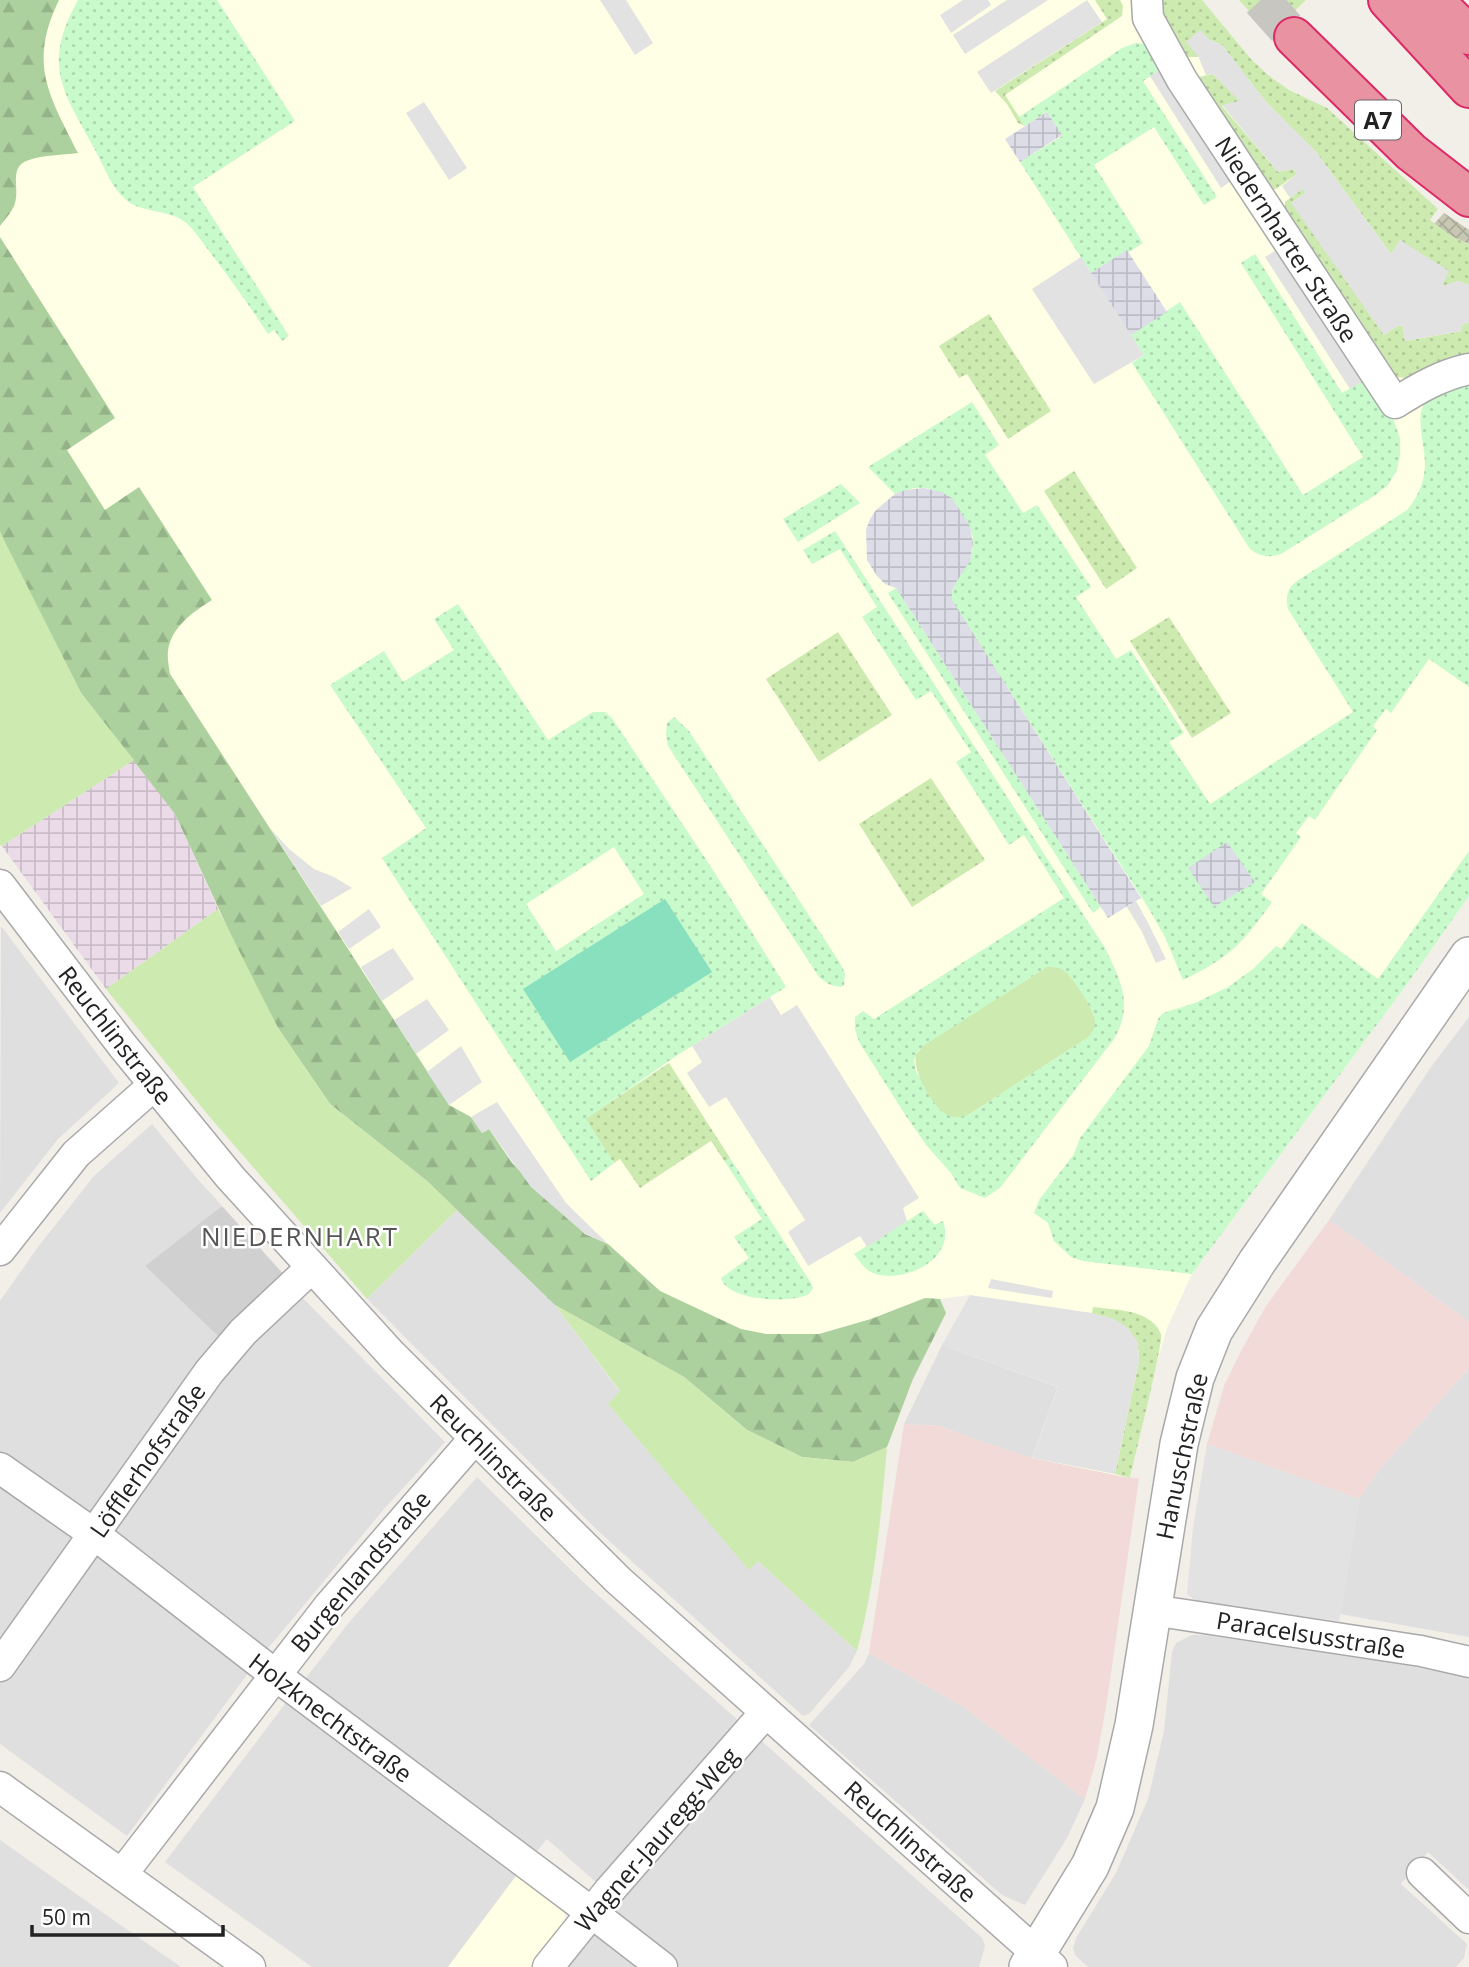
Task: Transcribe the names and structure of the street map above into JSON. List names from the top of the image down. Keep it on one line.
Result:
{"streets":{"highway":["A7"],"street":["Niedernharter Straße","Reuchlinstraße","Hanuschstraße","Löfflerhofstraße","Burgenlandstraße","Paracelsusstraße","Holzknechtstraße","Wagner-Jauregg-Weg"]},"crossings":[["Reuchlinstraße","Hanuschstraße"],["Reuchlinstraße","Löfflerhofstraße"],["Reuchlinstraße","Burgenlandstraße"],["Reuchlinstraße","Wagner-Jauregg-Weg"],["Hanuschstraße","Paracelsusstraße"],["Löfflerhofstraße","Holzknechtstraße"],["Burgenlandstraße","Holzknechtstraße"],["Holzknechtstraße","Wagner-Jauregg-Weg"]],"districts":["NIEDERNHART"],"scale_bar":"50 m"}
